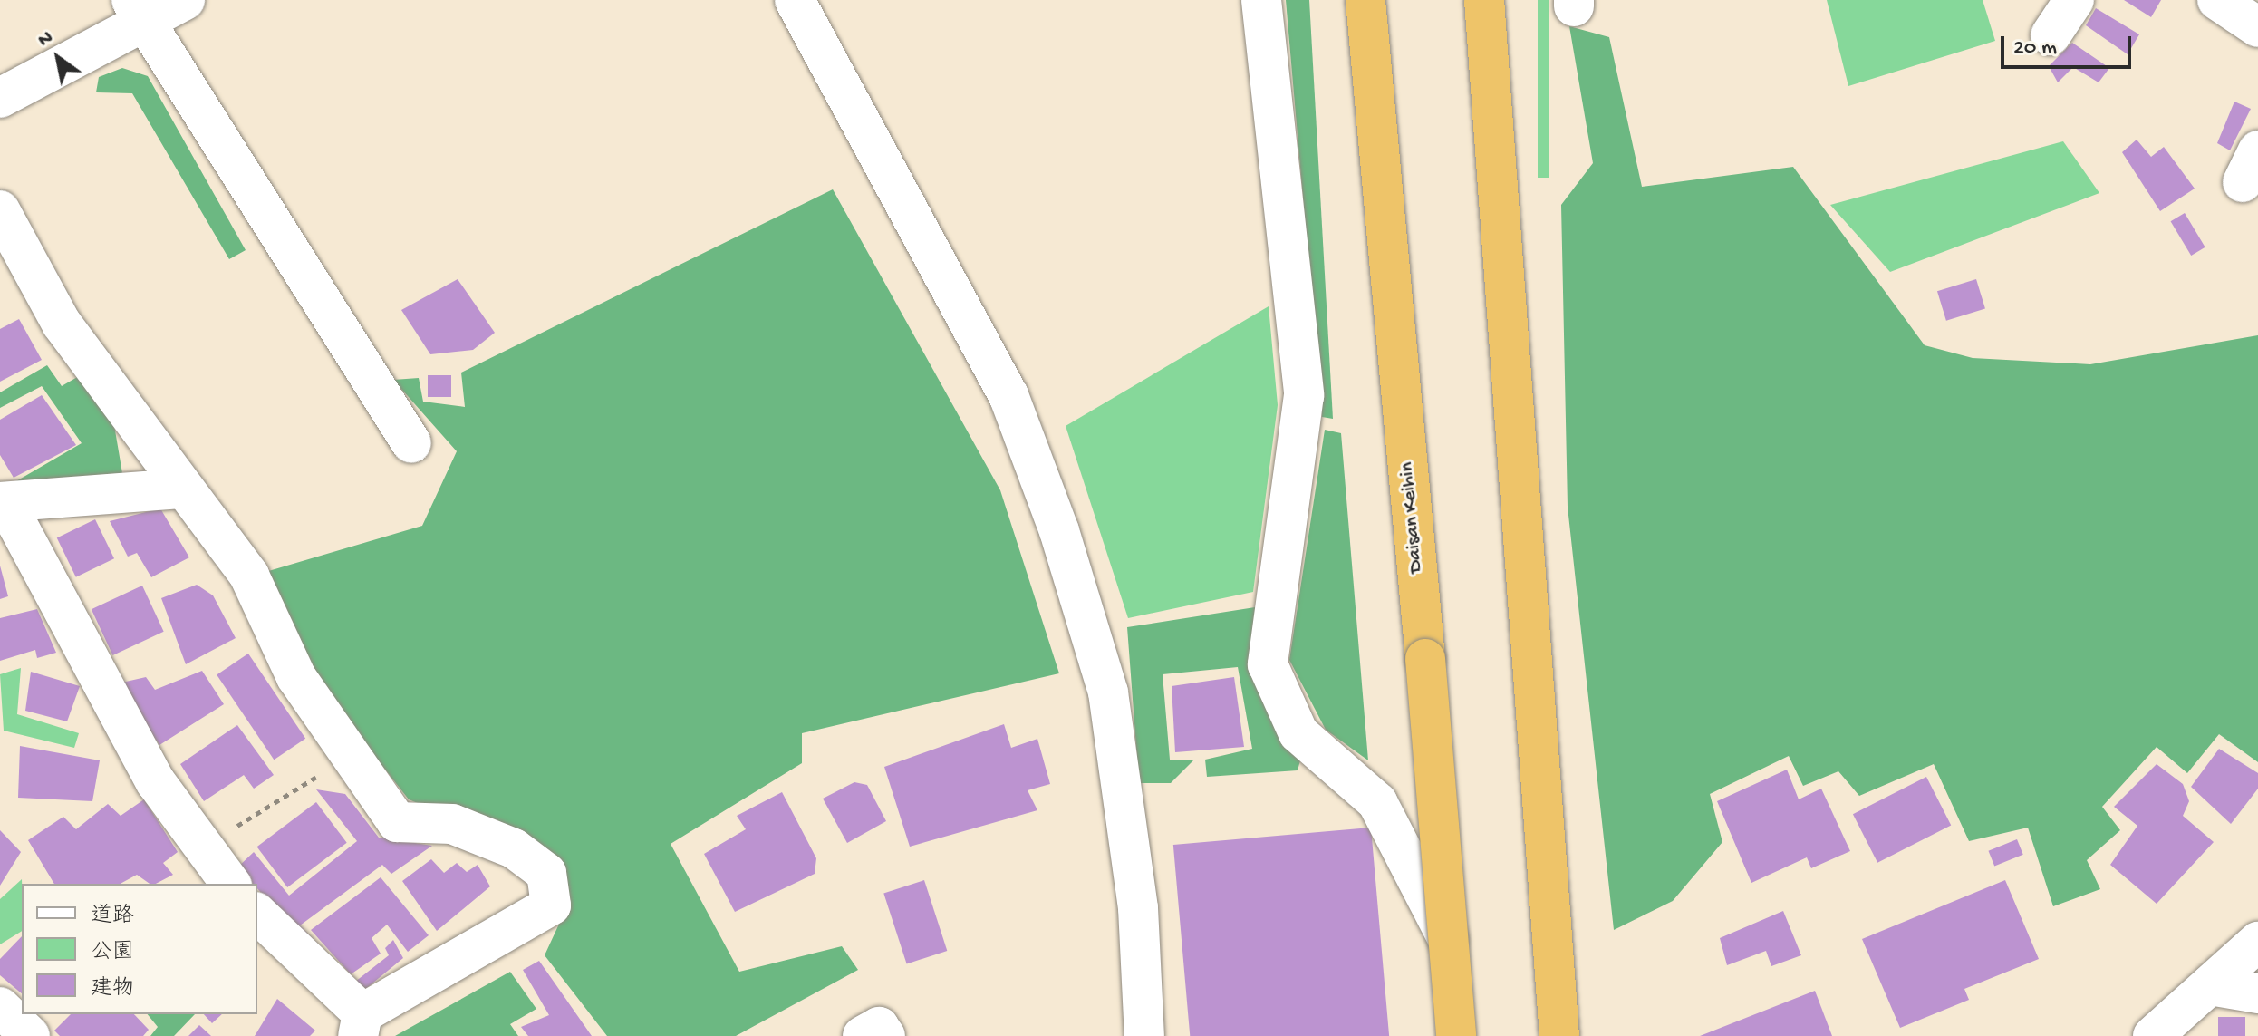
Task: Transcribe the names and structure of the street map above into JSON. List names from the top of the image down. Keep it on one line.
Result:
{"streets":{"highway":["Daisan Keihin"]},"legend":["道路","公園","建物"],"scale_bar":"20 m","north":"top left"}
